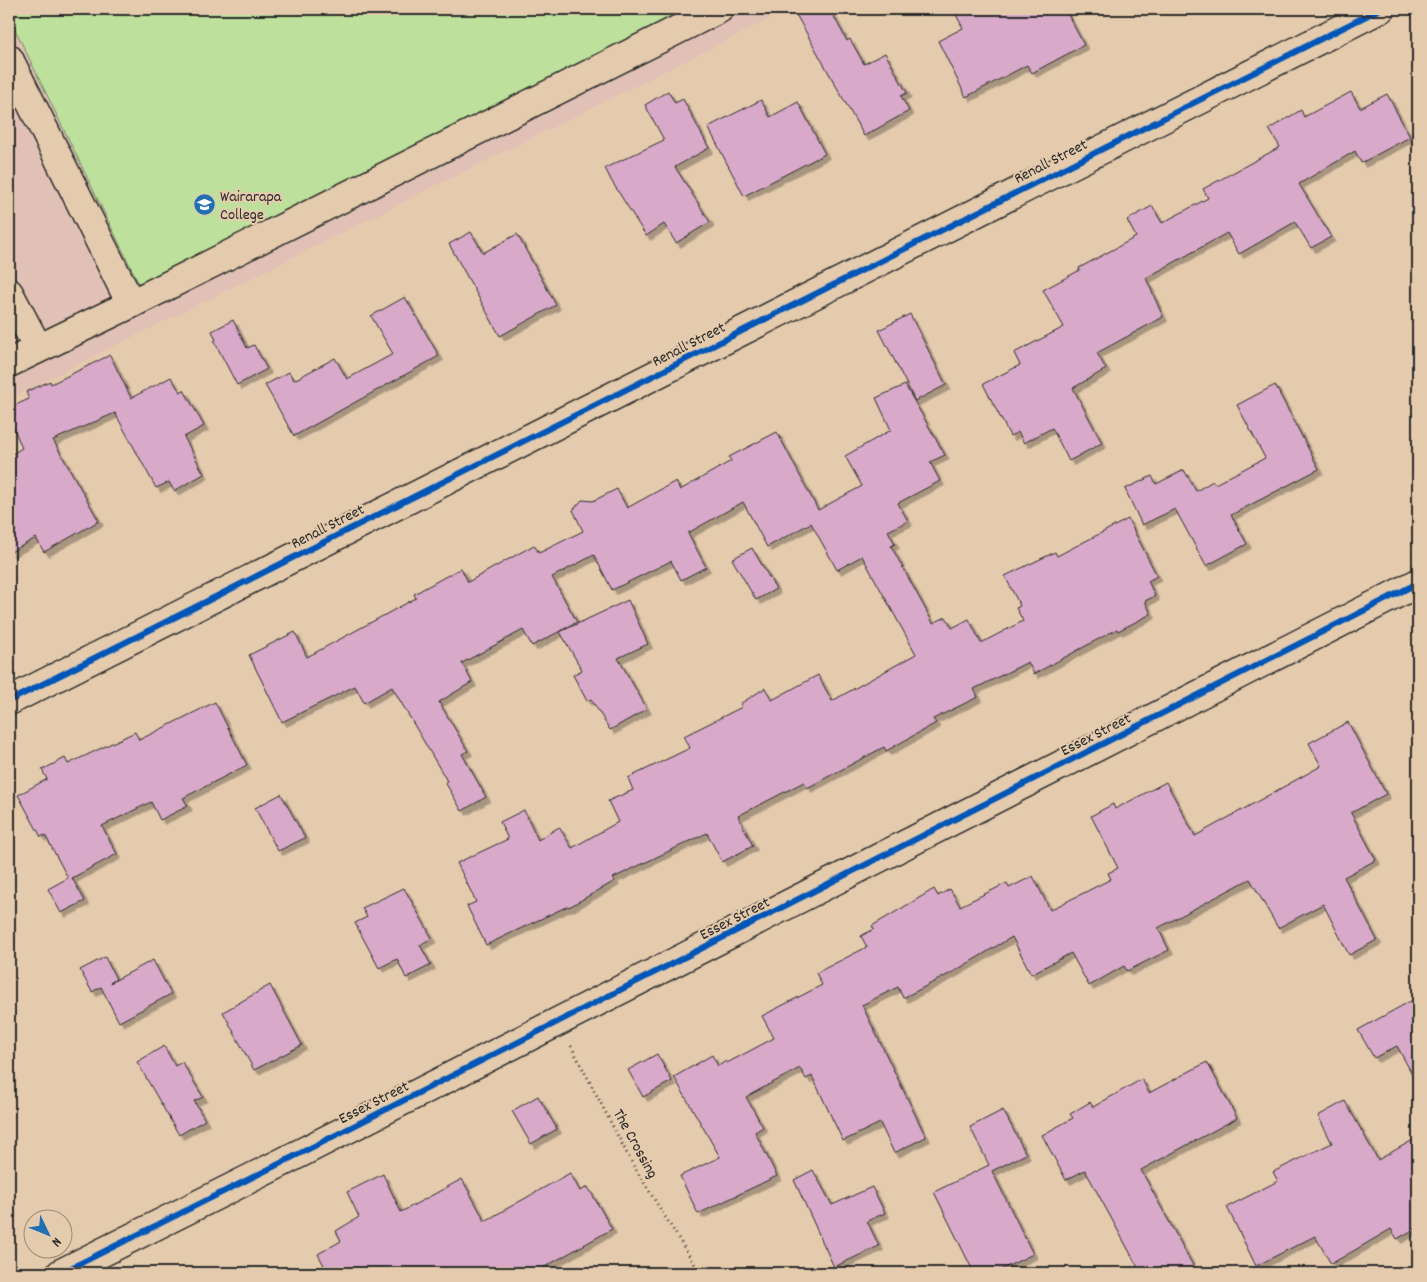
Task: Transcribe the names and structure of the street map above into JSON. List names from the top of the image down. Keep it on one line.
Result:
{"streets":{"street":["Renall Street","Essex Street"],"path":["The Crossing"]},"crossings":[["Essex Street","The Crossing"]],"places":{"school or university":["Wairarapa College"]},"north":"bottom right"}
